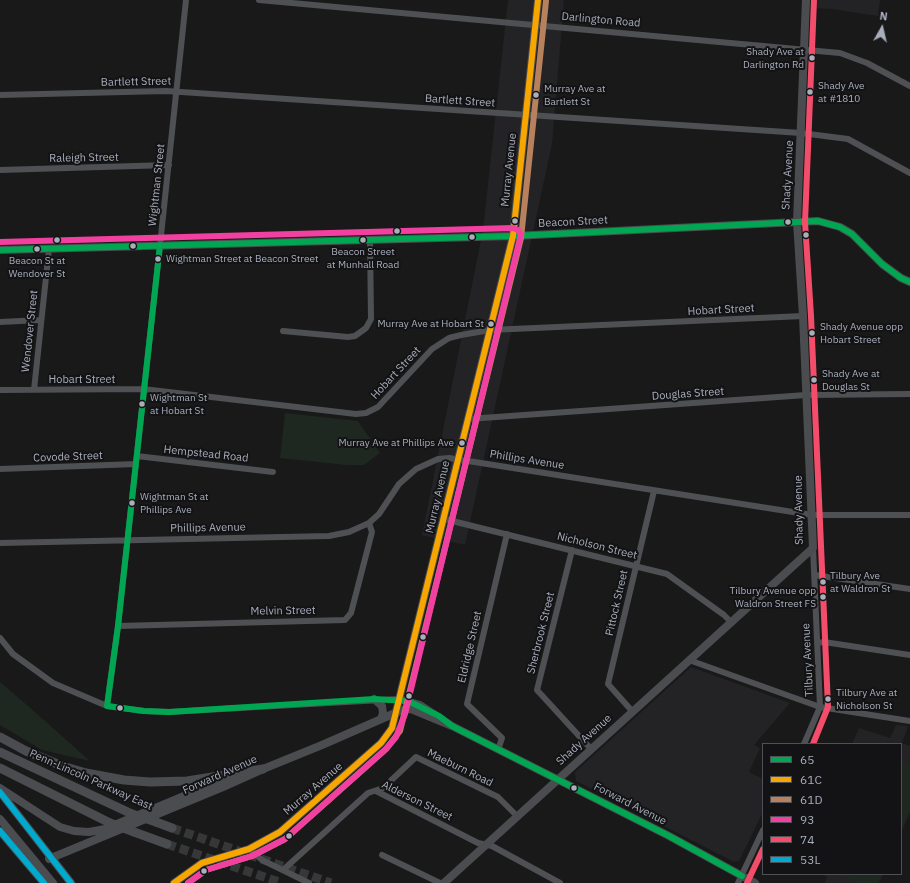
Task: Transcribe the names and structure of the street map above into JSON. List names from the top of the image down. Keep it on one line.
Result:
{"streets":{"highway":["Penn-Lincoln Parkway East"],"main road":["Murray Avenue","Shady Avenue","Beacon Street","Forward Avenue"],"street":["Darlington Road","Bartlett Street","Raleigh Street","Wightman Street","Hobart Street","Wendover Street","Douglas Street","Hempstead Road","Covode Street","Phillips Avenue","Nicholson Street","Pittock Street","Melvin Street","Sherbrook Street","Eldridge Street","Tilbury Avenue","Maeburn Road","Alderson Street"]},"crossings":[["Darlington Road","Murray Avenue"],["Darlington Road","Shady Avenue"],["Bartlett Street","Murray Avenue"],["Bartlett Street","Shady Avenue"],["Bartlett Street","Wightman Street"],["Raleigh Street","Wightman Street"],["Murray Avenue","Beacon Street"],["Murray Avenue","Hobart Street"],["Murray Avenue","Douglas Street"],["Murray Avenue","Phillips Avenue"],["Murray Avenue","Nicholson Street"],["Murray Avenue","Forward Avenue"],["Shady Avenue","Beacon Street"],["Shady Avenue","Hobart Street"],["Shady Avenue","Douglas Street"],["Shady Avenue","Phillips Avenue"],["Shady Avenue","Nicholson Street"],["Shady Avenue","Pittock Street"],["Shady Avenue","Sherbrook Street"],["Shady Avenue","Tilbury Avenue"],["Shady Avenue","Maeburn Road"],["Shady Avenue","Forward Avenue"],["Shady Avenue","Alderson Street"],["Wightman Street","Beacon Street"],["Wightman Street","Hobart Street"],["Wightman Street","Hempstead Road"],["Wightman Street","Covode Street"],["Wightman Street","Phillips Avenue"],["Wightman Street","Melvin Street"],["Beacon Street","Wendover Street"],["Hobart Street","Wendover Street"],["Phillips Avenue","Pittock Street"],["Phillips Avenue","Melvin Street"],["Nicholson Street","Pittock Street"],["Nicholson Street","Sherbrook Street"],["Nicholson Street","Eldridge Street"],["Eldridge Street","Forward Avenue"],["Maeburn Road","Alderson Street"]],"places":["Shady Ave at Darlington Rd","Shady Ave at #1810","Murray Ave at Bartlett St","Beacon Street at Munhall Road","Beacon St at Wendover St","Wightman Street at Beacon Street","Murray Ave at Hobart St","Shady Avenue opp Hobart Street","Shady Ave at Douglas St","Wightman St at Hobart St","Murray Ave at Phillips Ave","Wightman St at Phillips Ave","Tilbury Ave at Waldron St","Tilbury Avenue opp Waldron Street FS","Tilbury Ave at Nicholson St"],"lines":["transit line 61C","transit line 74","transit line 61D","transit line 65","transit line 93","transit line 53L"],"legend":["65","61C","61D","93","74","53L"],"north":"top"}
